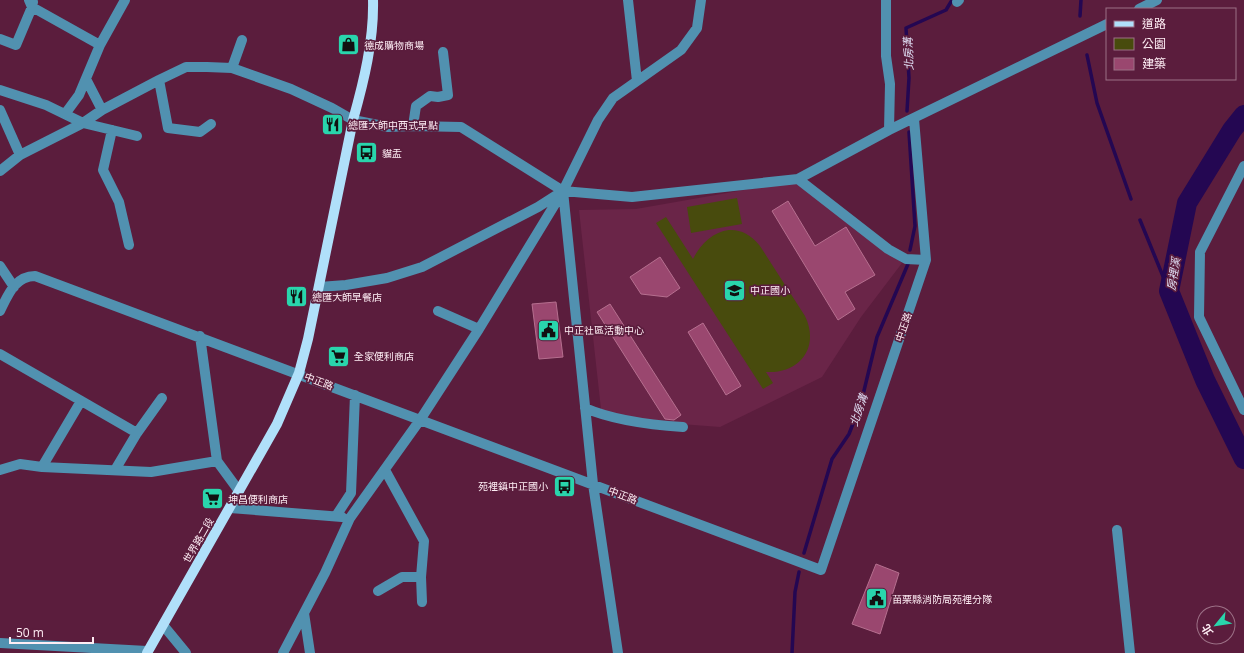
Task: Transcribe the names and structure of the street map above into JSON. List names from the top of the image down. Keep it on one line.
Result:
{"streets":{"main road":["世界路二段"],"street":["中正路"]},"crossings":[["中正路","世界路二段"]],"water":["北房溝","房裡溪"],"places":{"shop":["德成購物商場"],"restaurant":["總匯大師中西式早點","總匯大師早餐店"],"bus stop":["貓盂","苑裡鎮中正國小"],"school or university":["中正國小"],"public building":["中正社區活動中心","苗栗縣消防局苑裡分隊"],"supermarket":["全家便利商店","坤昌便利商店"]},"legend":["道路","公園","建築"],"scale_bar":"50 m","north":"bottom left"}
